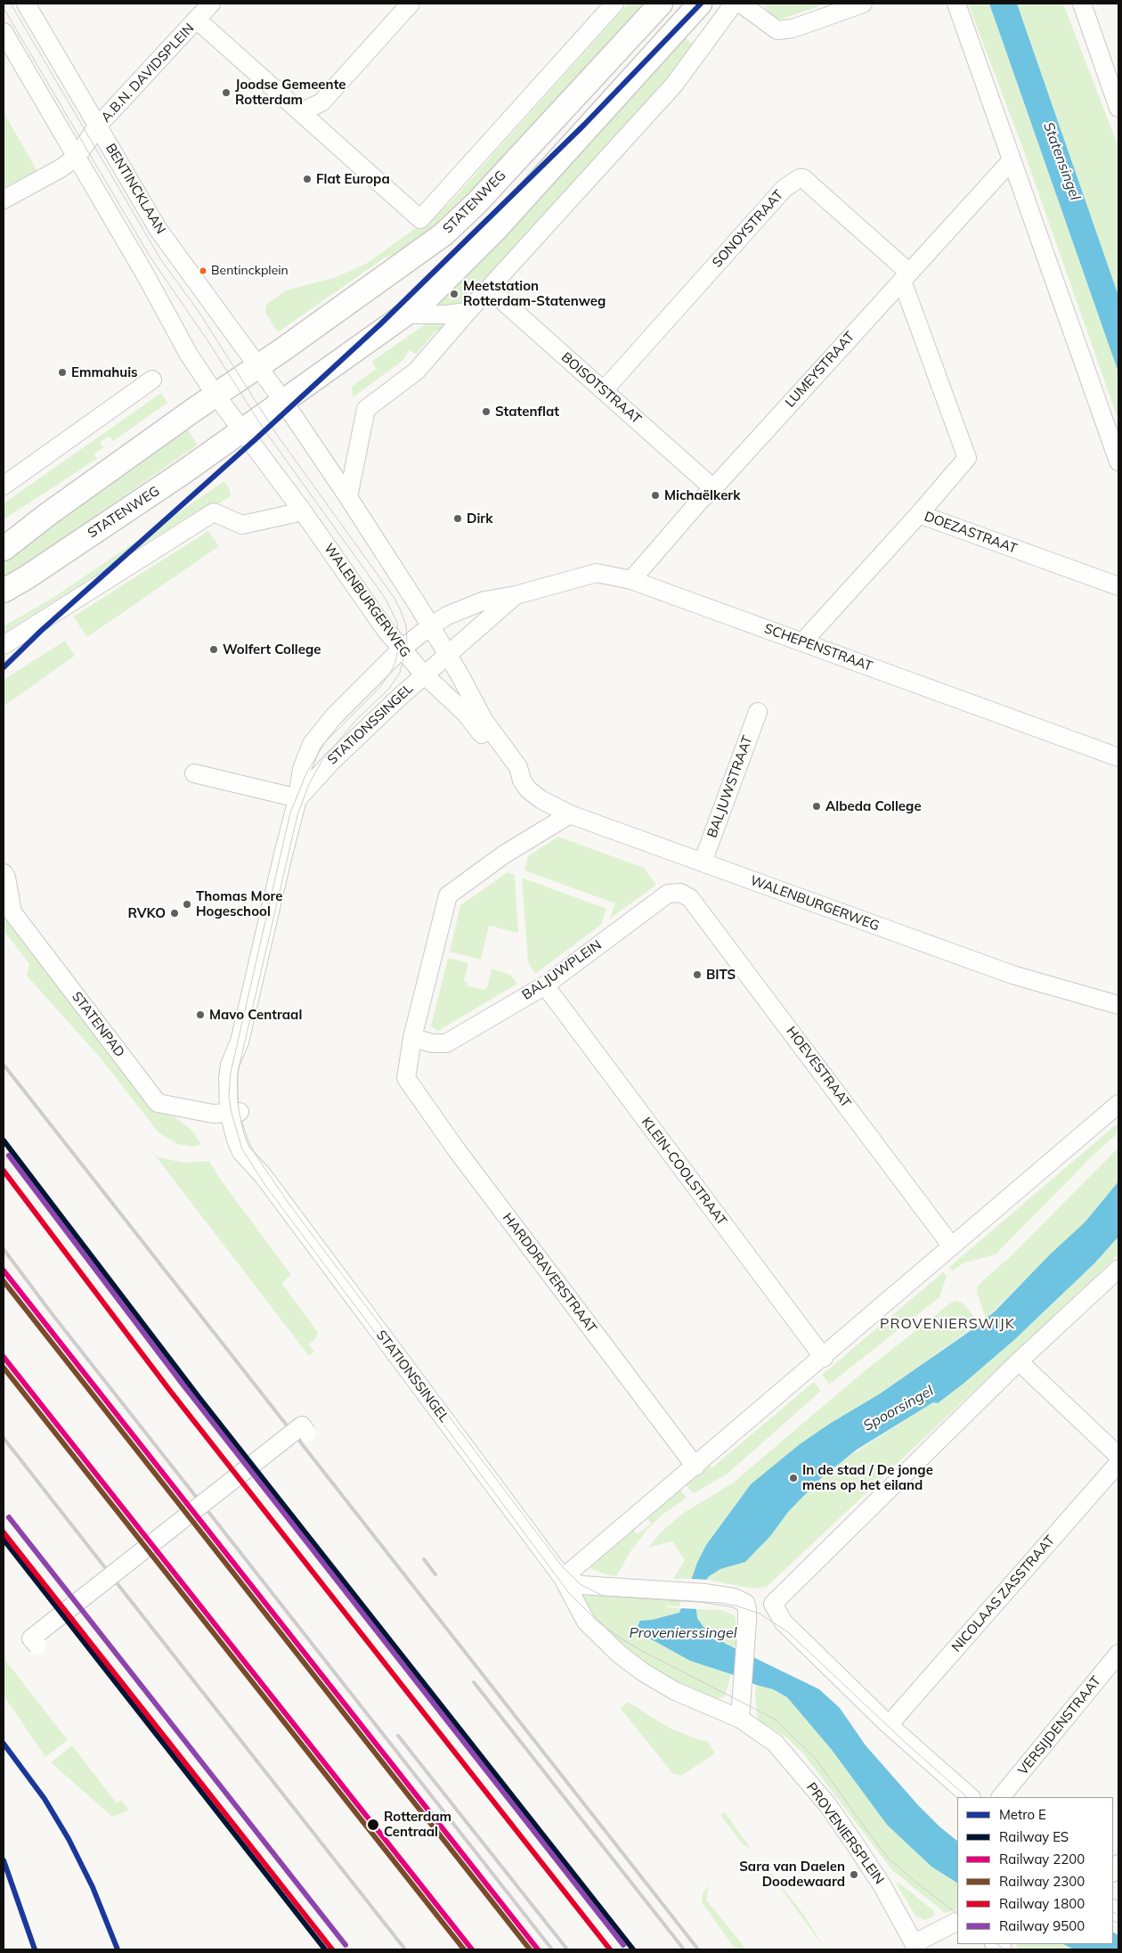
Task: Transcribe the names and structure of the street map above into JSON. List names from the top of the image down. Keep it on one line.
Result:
{"streets":{"main road":["STATENWEG"],"street":["A.B.N. DAVIDSPLEIN","BENTINCKLAAN","SONOYSTRAAT","LUMEYSTRAAT","BOISOTSTRAAT","DOEZASTRAAT","WALENBURGERWEG","SCHEPENSTRAAT","STATIONSSINGEL","BALJUWSTRAAT","BALJUWPLEIN","STATENPAD","HOEVESTRAAT","KLEIN-COOLSTRAAT","HARDDRAVERSTRAAT","NICOLAAS ZASSTRAAT","VERSIJDENSTRAAT","PROVENIERSPLEIN"]},"crossings":[["A.B.N. DAVIDSPLEIN","BENTINCKLAAN"],["BENTINCKLAAN","STATENWEG"],["STATENWEG","WALENBURGERWEG"],["SONOYSTRAAT","LUMEYSTRAAT"],["SONOYSTRAAT","BOISOTSTRAAT"],["SONOYSTRAAT","DOEZASTRAAT"],["LUMEYSTRAAT","BOISOTSTRAAT"],["LUMEYSTRAAT","DOEZASTRAAT"],["LUMEYSTRAAT","SCHEPENSTRAAT"],["WALENBURGERWEG","SCHEPENSTRAAT"],["WALENBURGERWEG","STATIONSSINGEL"],["WALENBURGERWEG","BALJUWSTRAAT"],["SCHEPENSTRAAT","STATIONSSINGEL"],["STATIONSSINGEL","STATENPAD"],["STATIONSSINGEL","PROVENIERSPLEIN"],["BALJUWPLEIN","HOEVESTRAAT"],["BALJUWPLEIN","KLEIN-COOLSTRAAT"],["BALJUWPLEIN","HARDDRAVERSTRAAT"]],"districts":["PROVENIERSWIJK"],"water":["Statensingel","Spoorsingel","Provenierssingel"],"places":["Joodse Gemeente Rotterdam","Flat Europa","Bentinckplein","Meetstation Rotterdam-Statenweg","Emmahuis","Statenflat","Michaëlkerk","Dirk","Wolfert College","Albeda College","Thomas More Hogeschool","RVKO","BITS","Mavo Centraal","In de stad / De jonge mens op het eiland","Rotterdam Centraal","Sara van Daelen Doodewaard"],"lines":["metro line E","rail line ES","rail line 9500","rail line 1800","rail line 2200","rail line 2300"],"legend":["Metro E","Railway ES","Railway 2200","Railway 2300","Railway 1800","Railway 9500"]}
